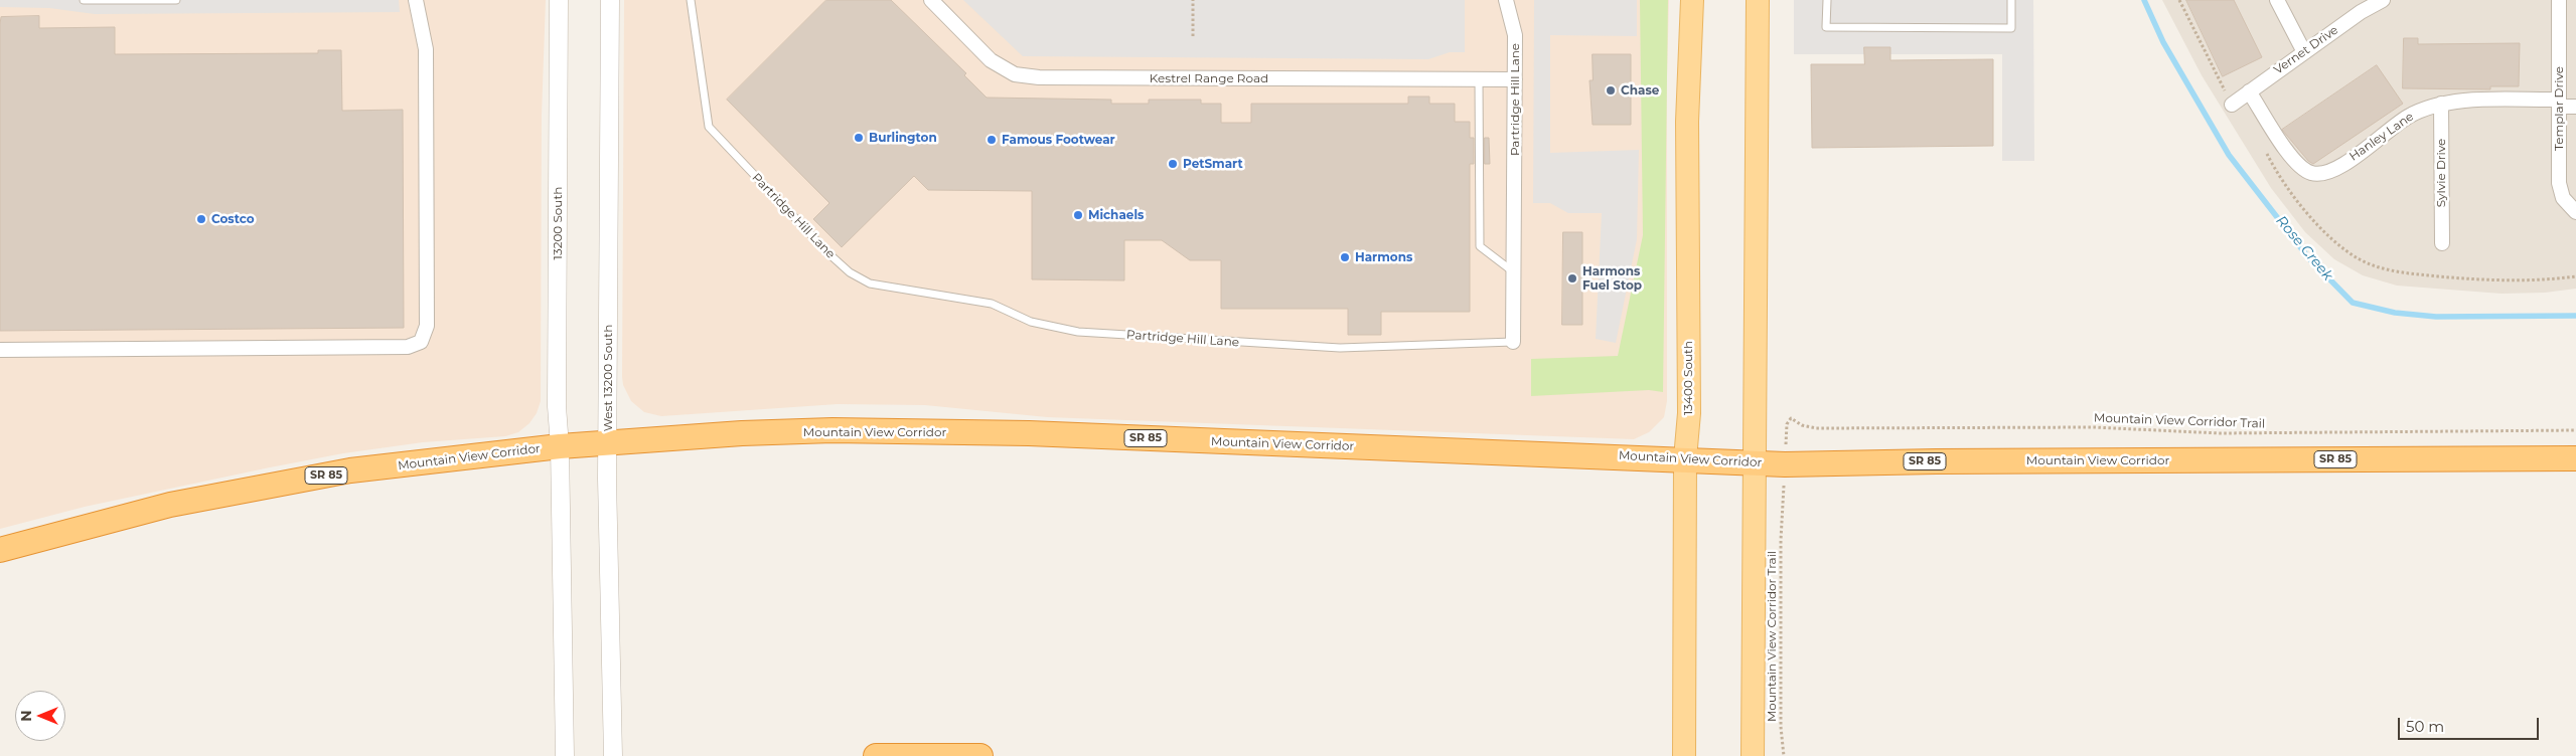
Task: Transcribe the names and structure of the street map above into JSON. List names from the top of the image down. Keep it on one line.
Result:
{"streets":{"highway":["Mountain View Corridor","SR 85"],"main road":["13400 South"],"street":["Vernet Drive","Kestrel Range Road","Partridge Hill Lane","Templar Drive","Hanley Lane","Sylvie Drive","13200 South","West 13200 South"],"path":["Mountain View Corridor Trail"]},"crossings":[["Vernet Drive","Hanley Lane"],["Kestrel Range Road","Partridge Hill Lane"],["Templar Drive","Hanley Lane"],["Hanley Lane","Sylvie Drive"],["13200 South","Mountain View Corridor"],["West 13200 South","Mountain View Corridor"],["13400 South","Mountain View Corridor"]],"water":["Rose Creek"],"places":["Chase","Burlington","Famous Footwear","PetSmart","Michaels","Costco","Harmons","Harmons Fuel Stop"],"scale_bar":"50 m","north":"left"}
